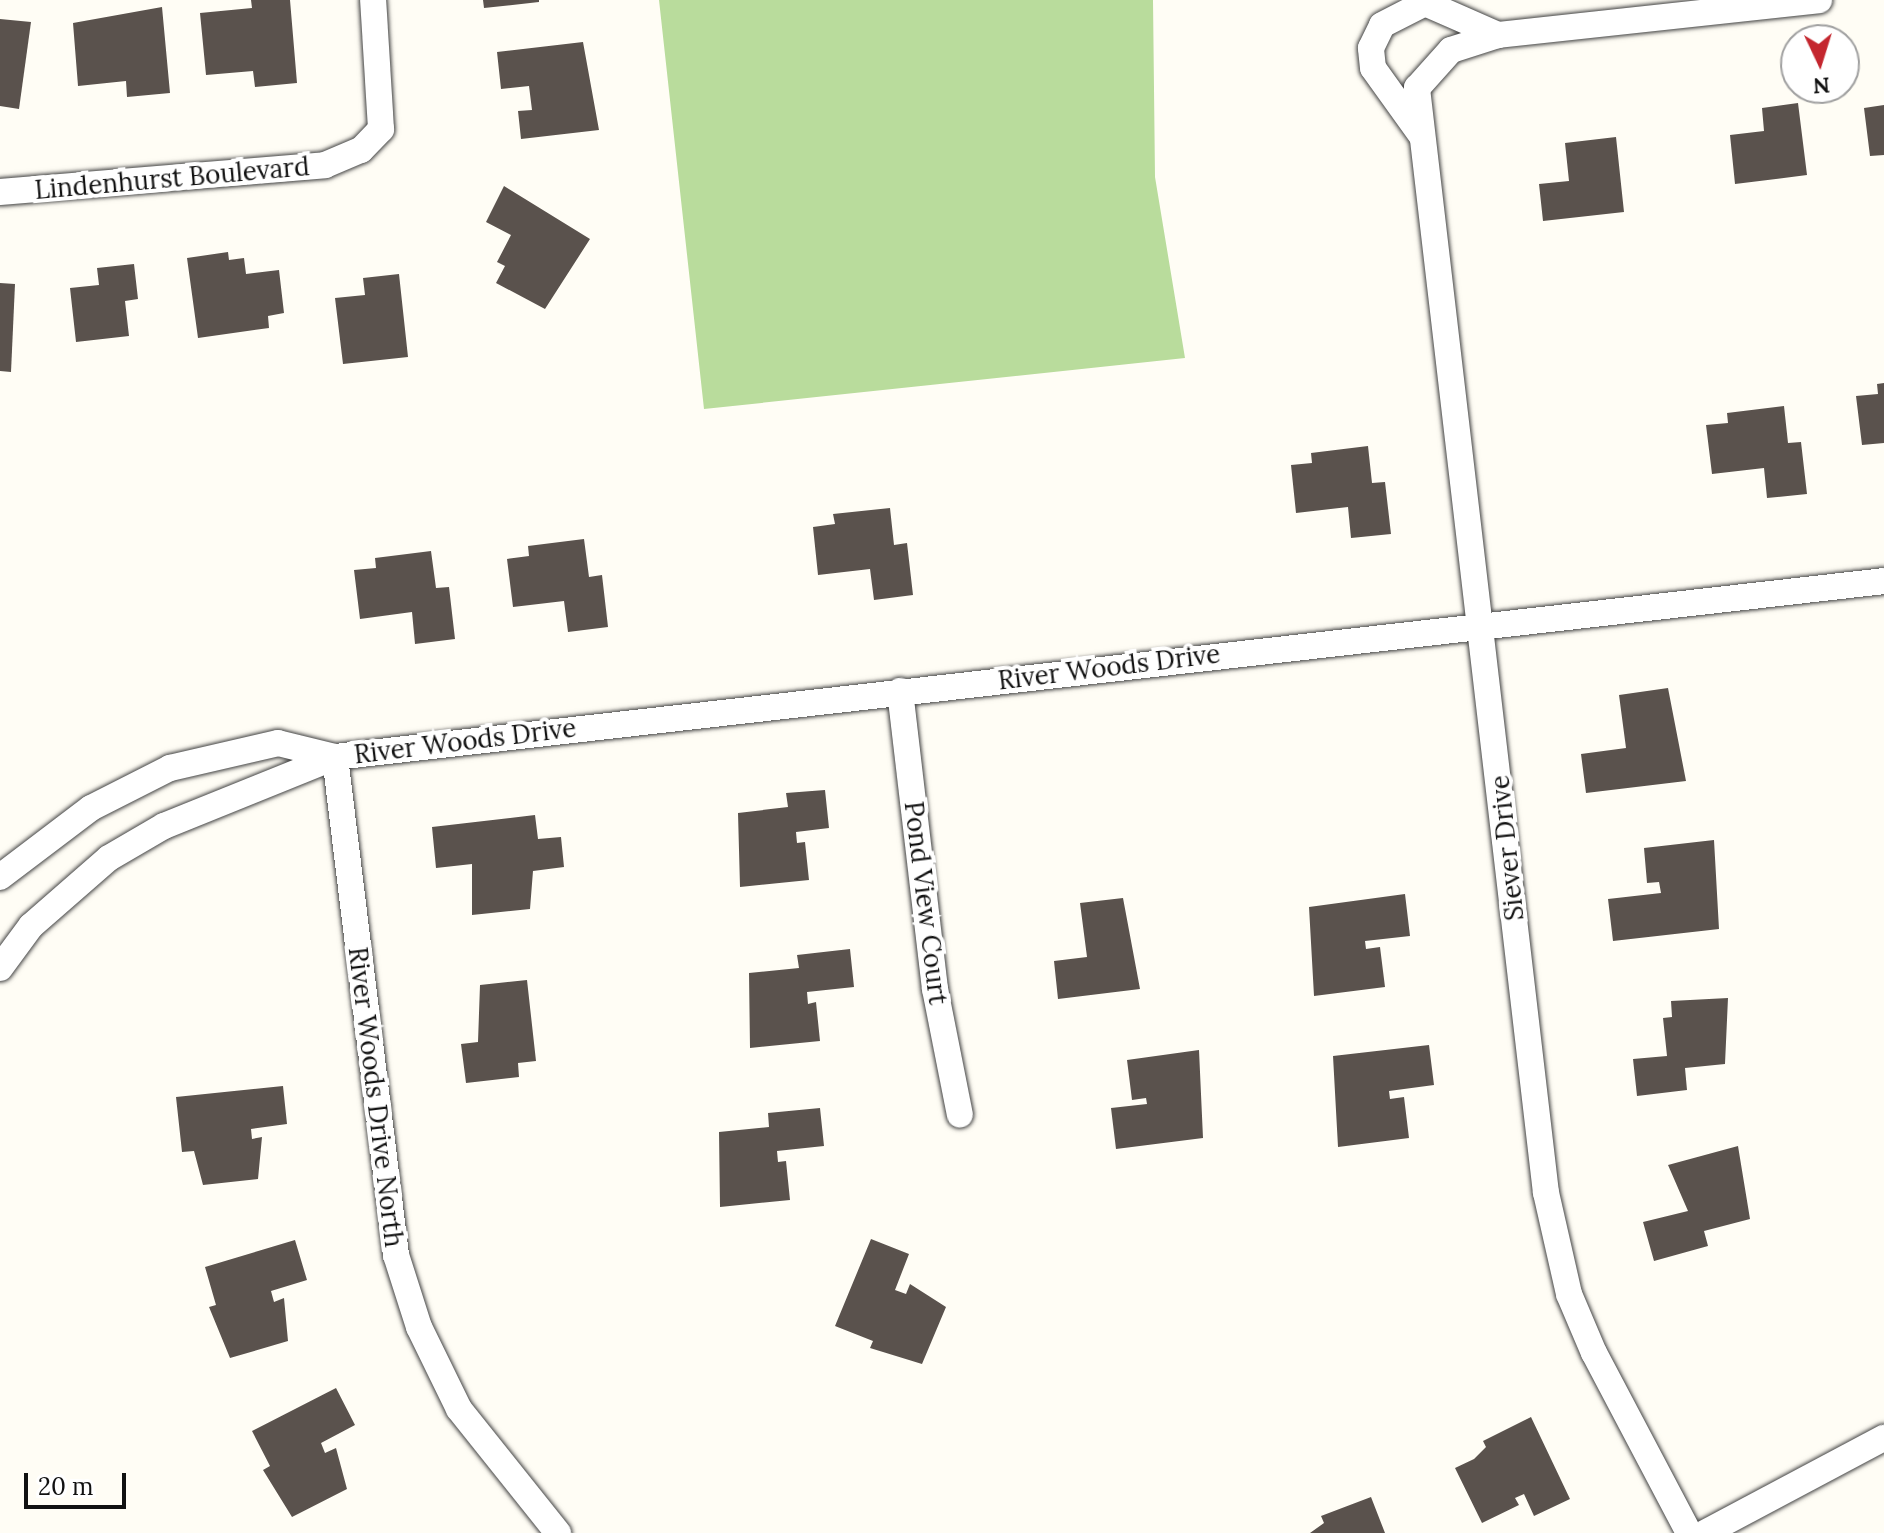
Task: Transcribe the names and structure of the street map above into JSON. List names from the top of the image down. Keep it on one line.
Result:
{"streets":{"street":["Lindenhurst Boulevard","River Woods Drive","Siever Drive","Pond View Court","River Woods Drive North"]},"crossings":[["River Woods Drive","Siever Drive"],["River Woods Drive","Pond View Court"],["River Woods Drive","River Woods Drive North"]],"scale_bar":"20 m","north":"bottom"}
